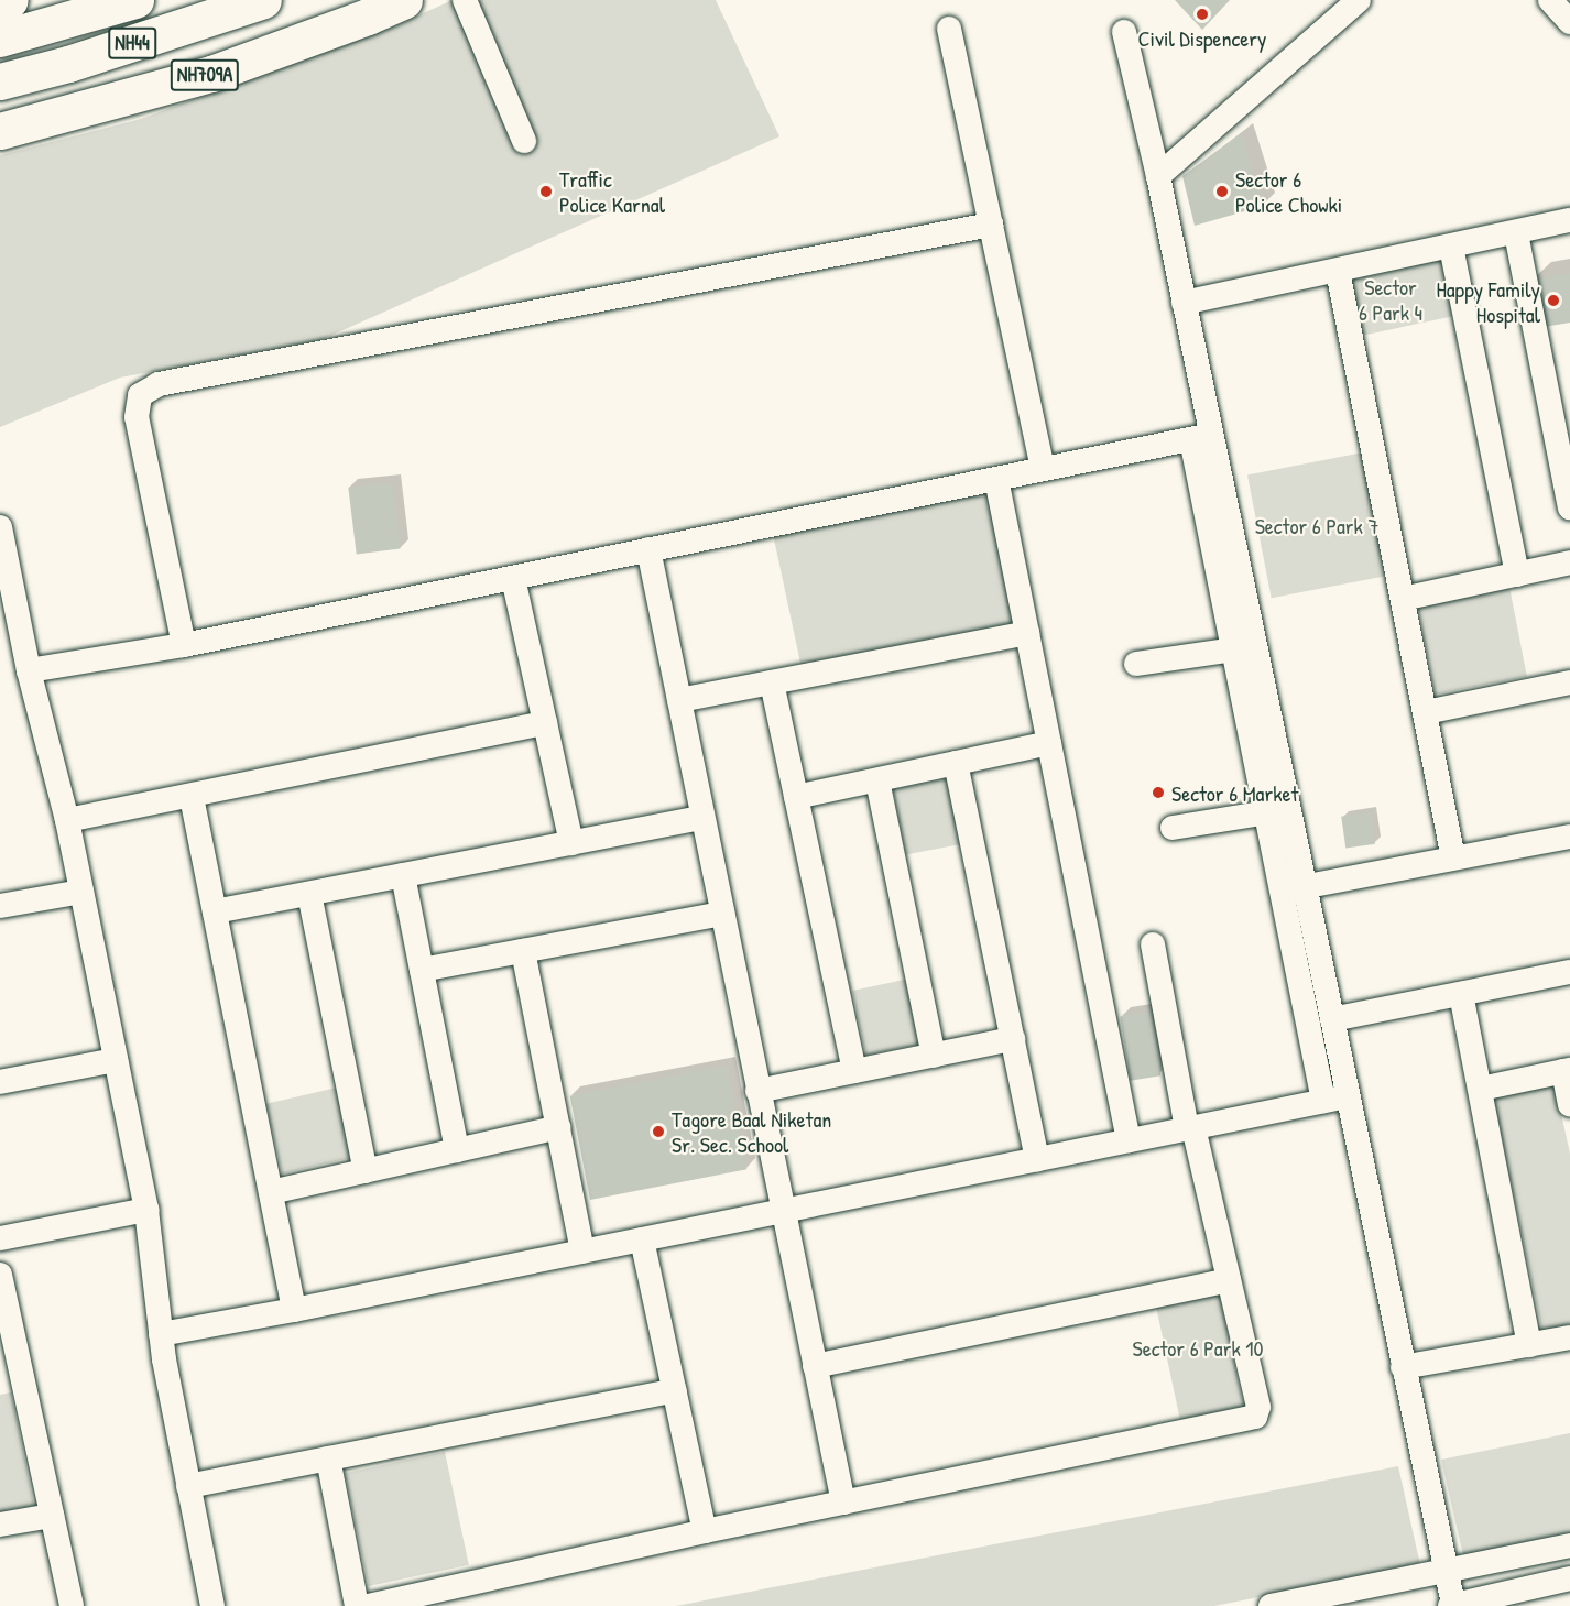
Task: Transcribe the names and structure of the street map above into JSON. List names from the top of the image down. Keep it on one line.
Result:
{"streets":{"highway":["NH44","NH709A"]},"parks":["Sector 6 Park 4","Sector 6 Park 7","Sector 6 Park 10"],"places":["Civil Dispencery","Traffic Police Karnal","Sector 6 Police Chowki","Happy Family Hospital","Sector 6 Market","Tagore Baal Niketan Sr. Sec. School"]}
